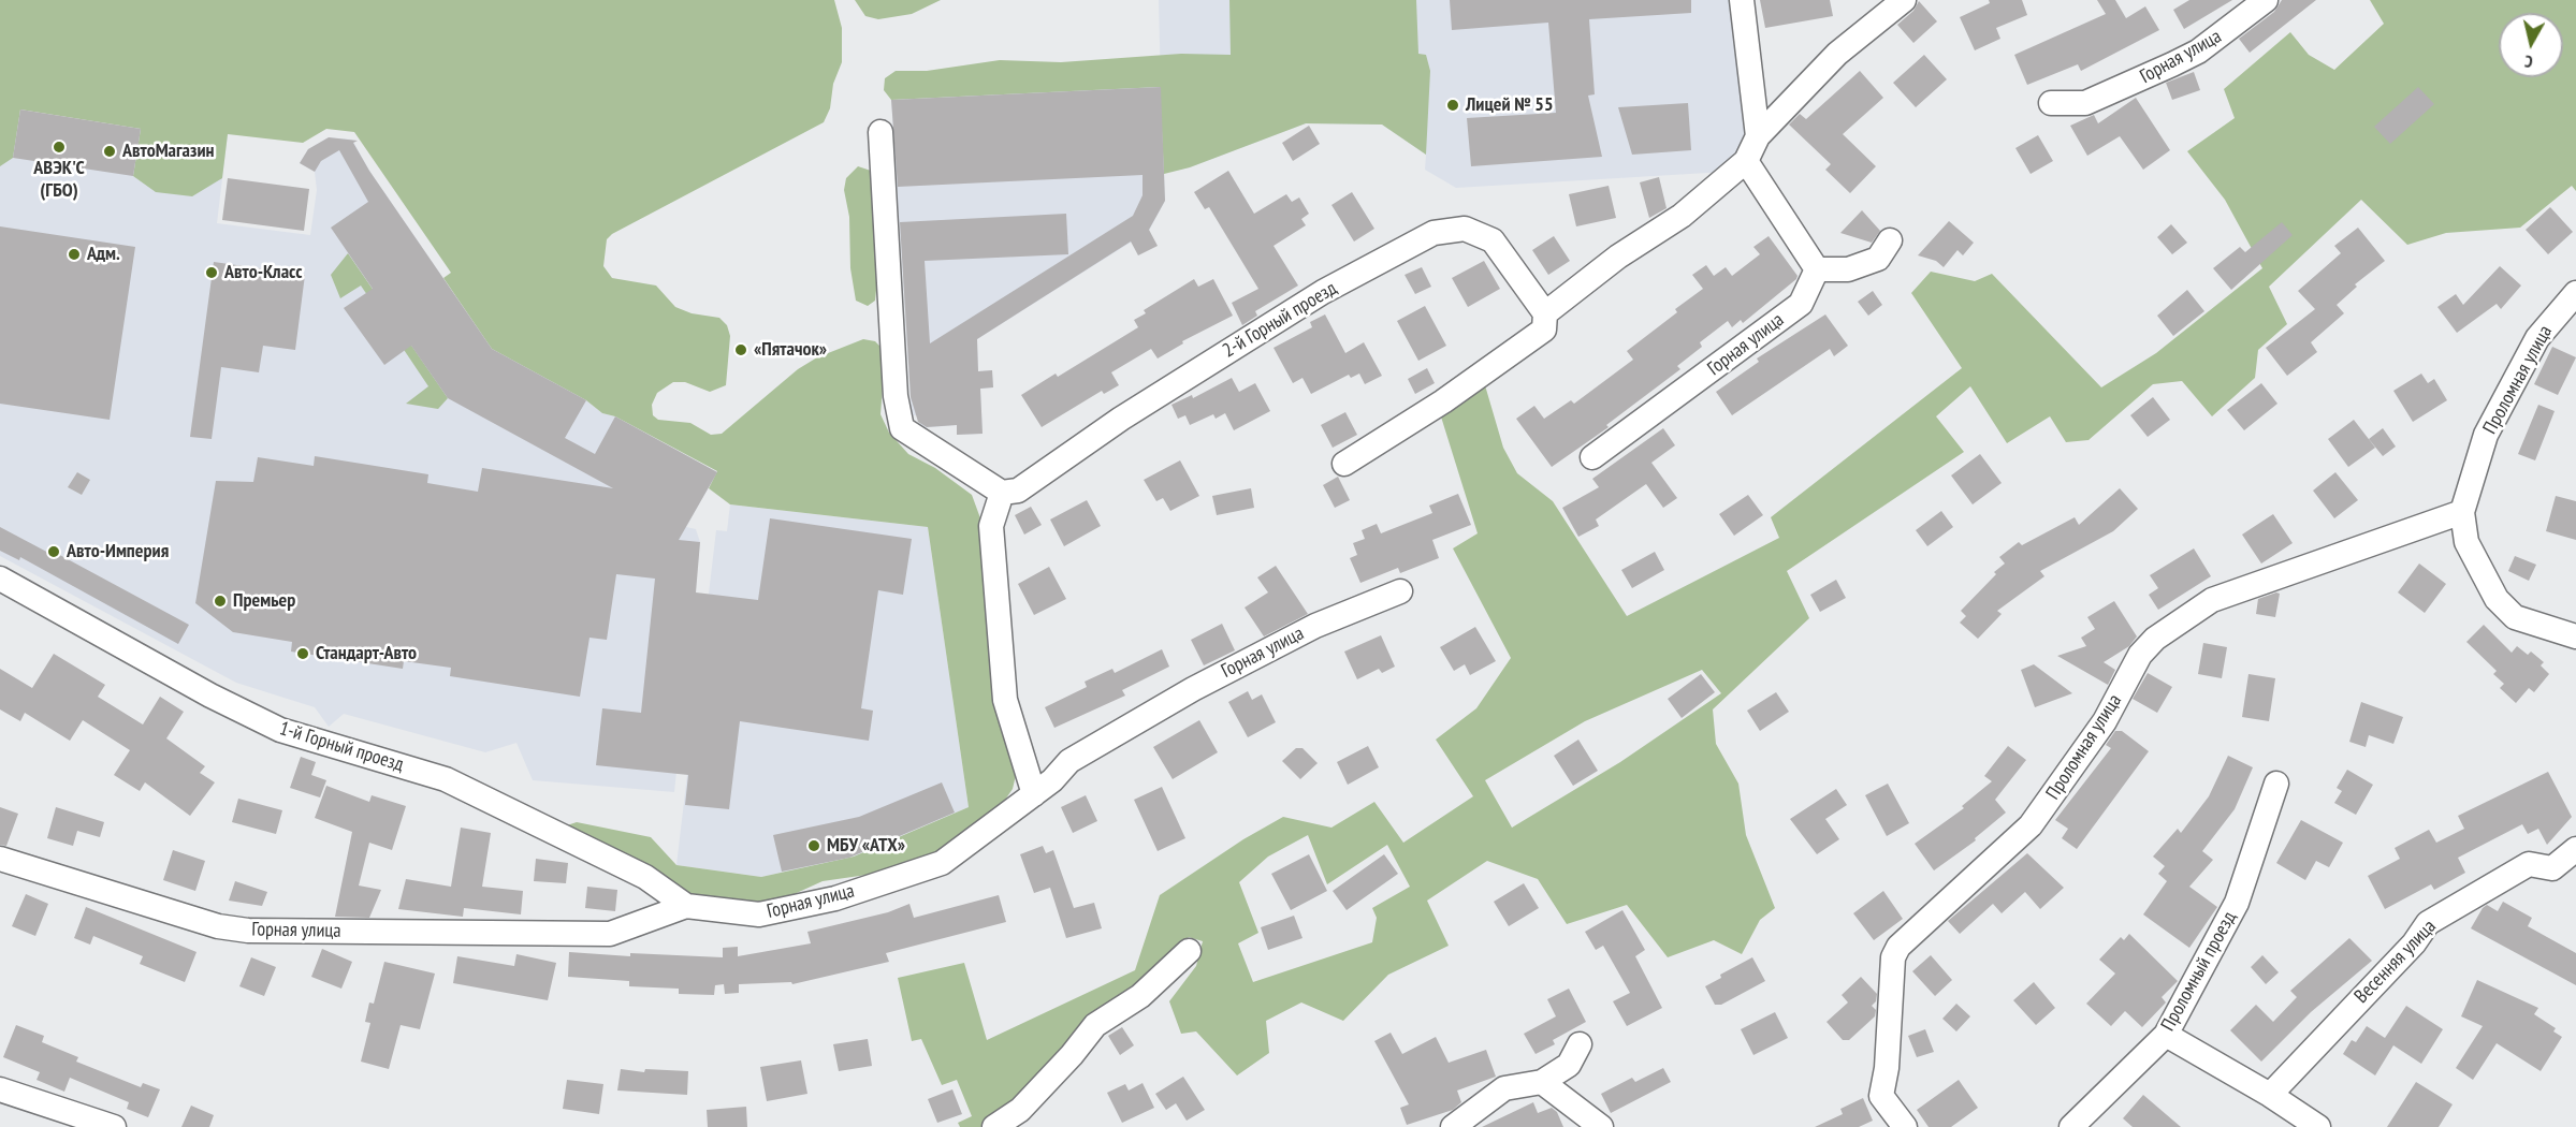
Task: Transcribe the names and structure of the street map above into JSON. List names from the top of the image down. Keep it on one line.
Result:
{"streets":{"street":["Горная улица","2-й Горный проезд","Проломная улица","1-й Горный проезд","Весенняя улица","Проломный проезд"]},"crossings":[["Горная улица","1-й Горный проезд"]],"places":["Лицей № 55","АВЭК'С (ГБО)","АвтоМагазин","Адм.","Авто-Класс","«Пятачок»","Авто-Империя","Премьер","Стандарт-Авто","МБУ «АТХ»"],"north":"bottom"}
